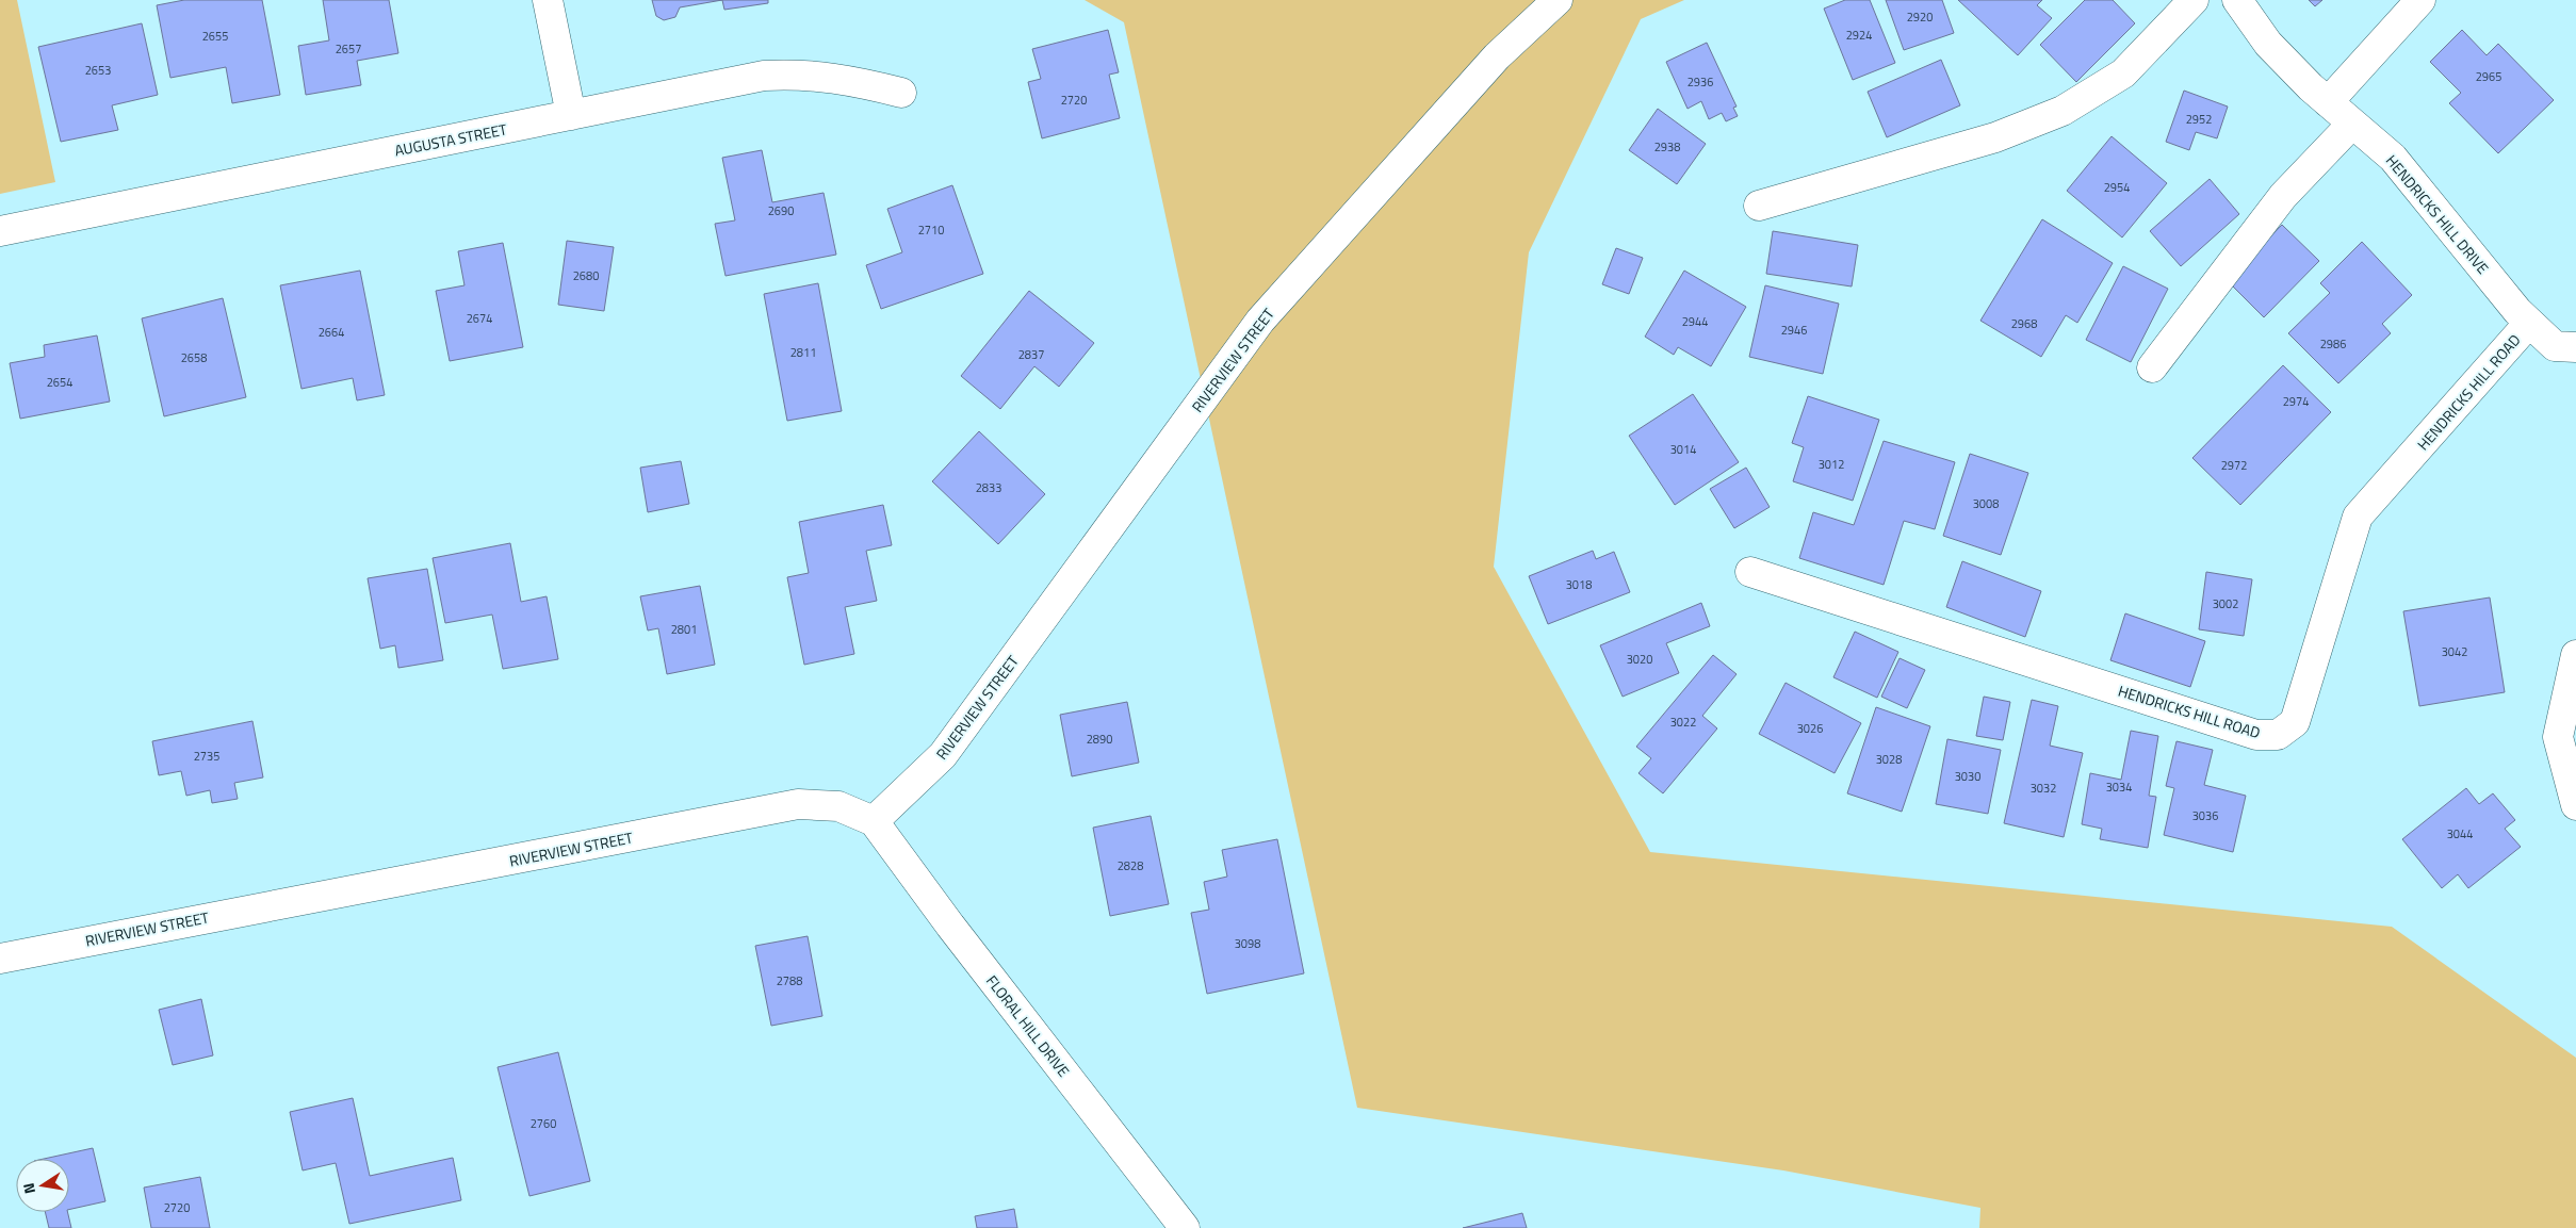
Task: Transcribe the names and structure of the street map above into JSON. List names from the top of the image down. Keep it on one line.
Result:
{"streets":{"street":["AUGUSTA STREET","HENDRICKS HILL DRIVE","RIVERVIEW STREET","HENDRICKS HILL ROAD","FLORAL HILL DRIVE"]},"crossings":[["HENDRICKS HILL DRIVE","HENDRICKS HILL ROAD"],["RIVERVIEW STREET","FLORAL HILL DRIVE"]],"house_numbers":["2920","2924","2655","2657","2653","2965","2936","2720","2952","2938","2954","2690","2710","2680","2674","2944","2968","2946","2664","2986","2811","2837","2658","2654","2974","3014","3012","2972","2833","3008","3018","3002","2801","3042","3020","3022","3026","2890","2735","3028","3030","3034","3032","3036","3044","2828","3098","2788","2760","2720"],"north":"left"}
